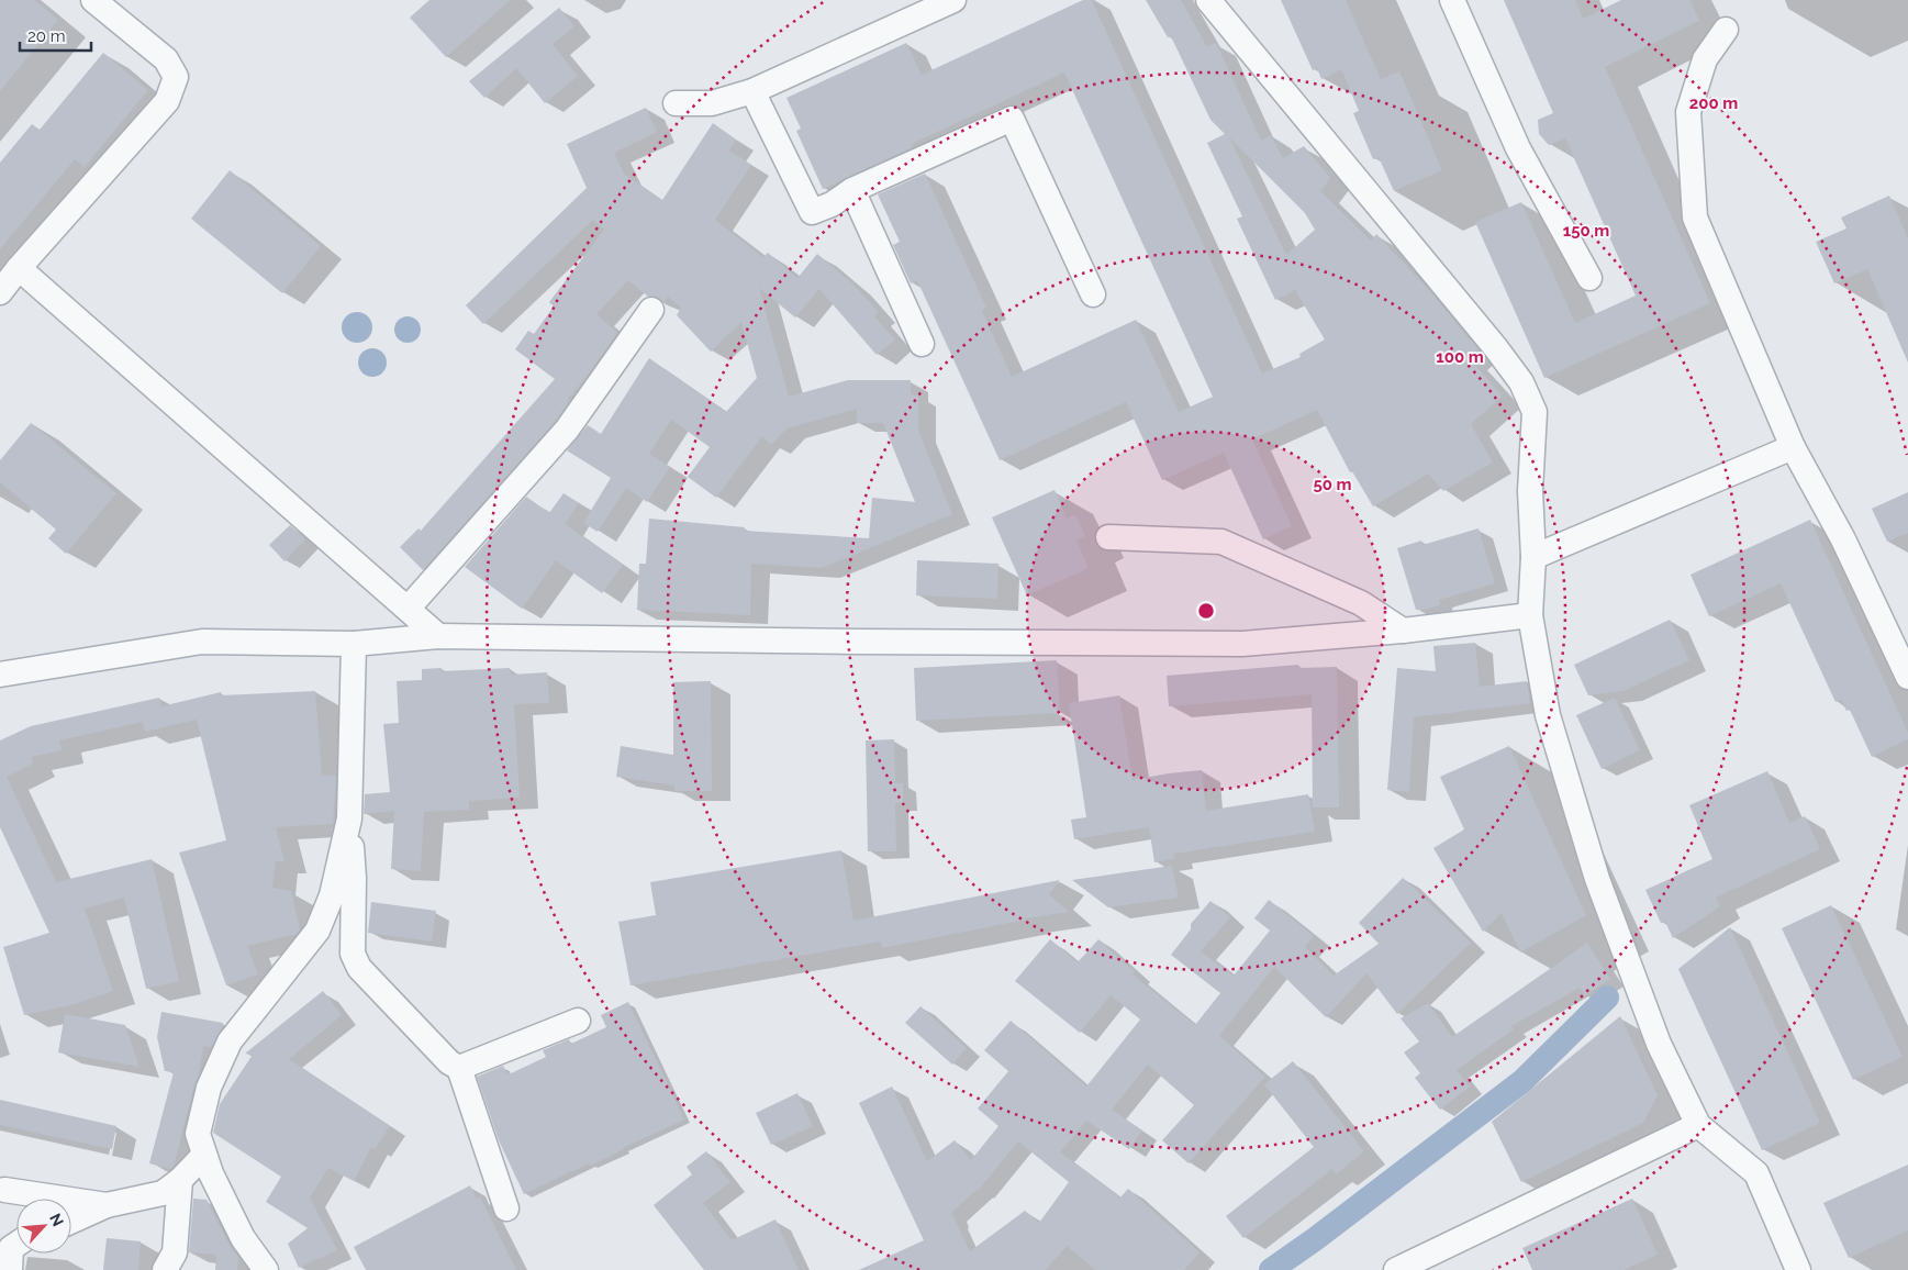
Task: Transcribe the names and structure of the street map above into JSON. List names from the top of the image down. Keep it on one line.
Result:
{"scale_bar":"20 m","north":"top right","rings":["200 m","150 m","100 m","50 m"]}
